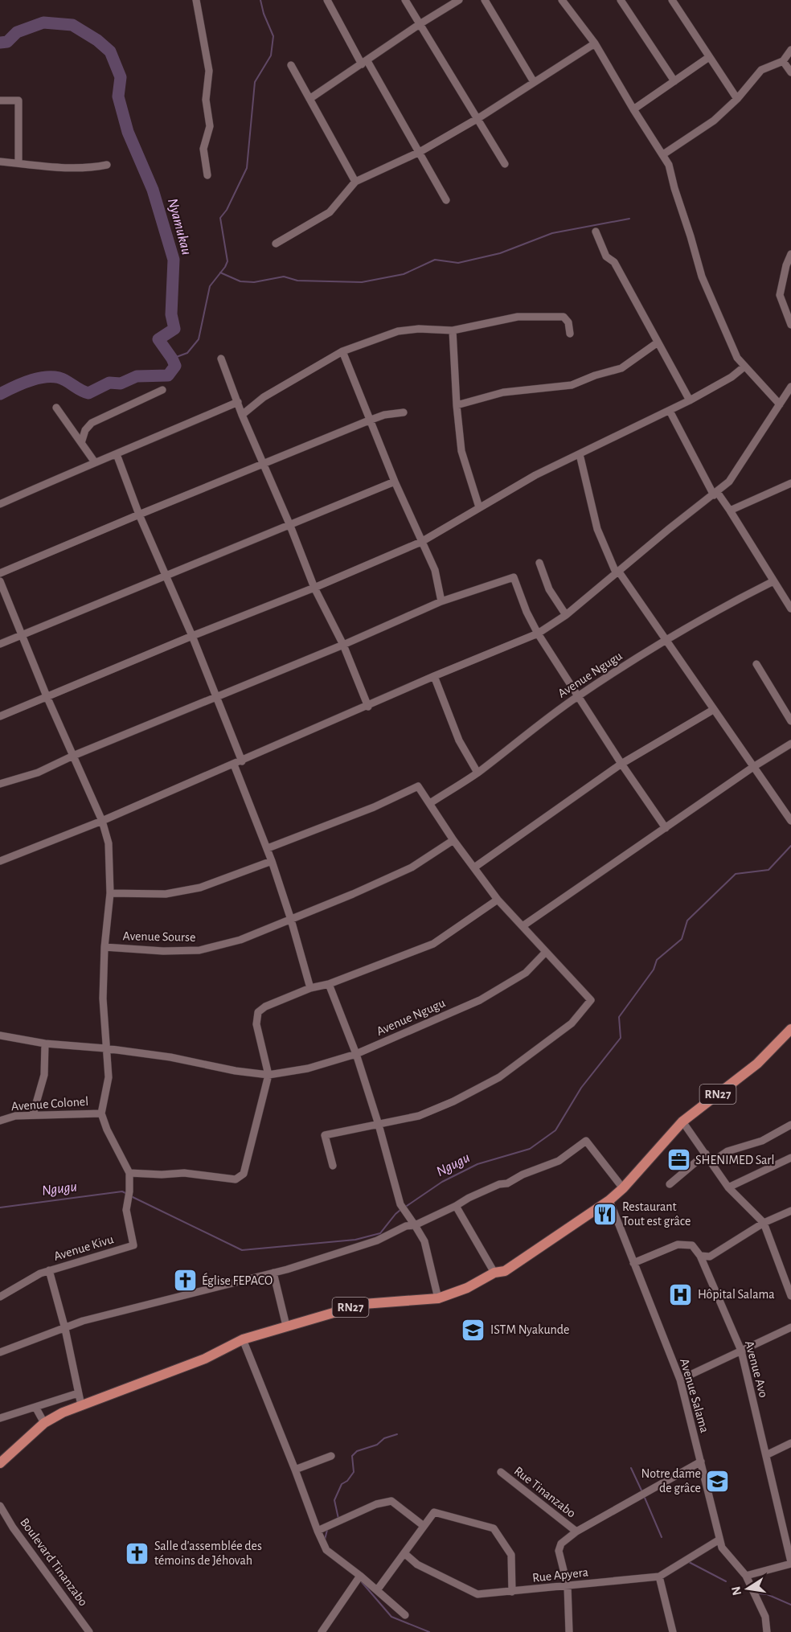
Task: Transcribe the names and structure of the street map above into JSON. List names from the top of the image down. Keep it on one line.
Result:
{"streets":{"main road":["RN27"],"street":["Avenue Ngugu","Avenue Sourse","Avenue Colonel","Avenue Kivu","Avenue Avo","Avenue Salama","Rue Tinanzabo","Boulevard Tinanzabo","Rue Apyera"]},"crossings":[["RN27","Avenue Salama"],["Avenue Salama","Rue Tinanzabo"],["Avenue Salama","Rue Apyera"]],"water":["Nyamukau","Ngugu"],"places":{"office":["SHENIMED Sarl"],"restaurant":["Restaurant Tout est grâce"],"church":["Église FEPACO","Salle d'assemblée des témoins de Jéhovah"],"hospital":["Hôpital Salama"],"school or university":["ISTM Nyakunde","Notre dame de grâce"]},"north":"left"}
